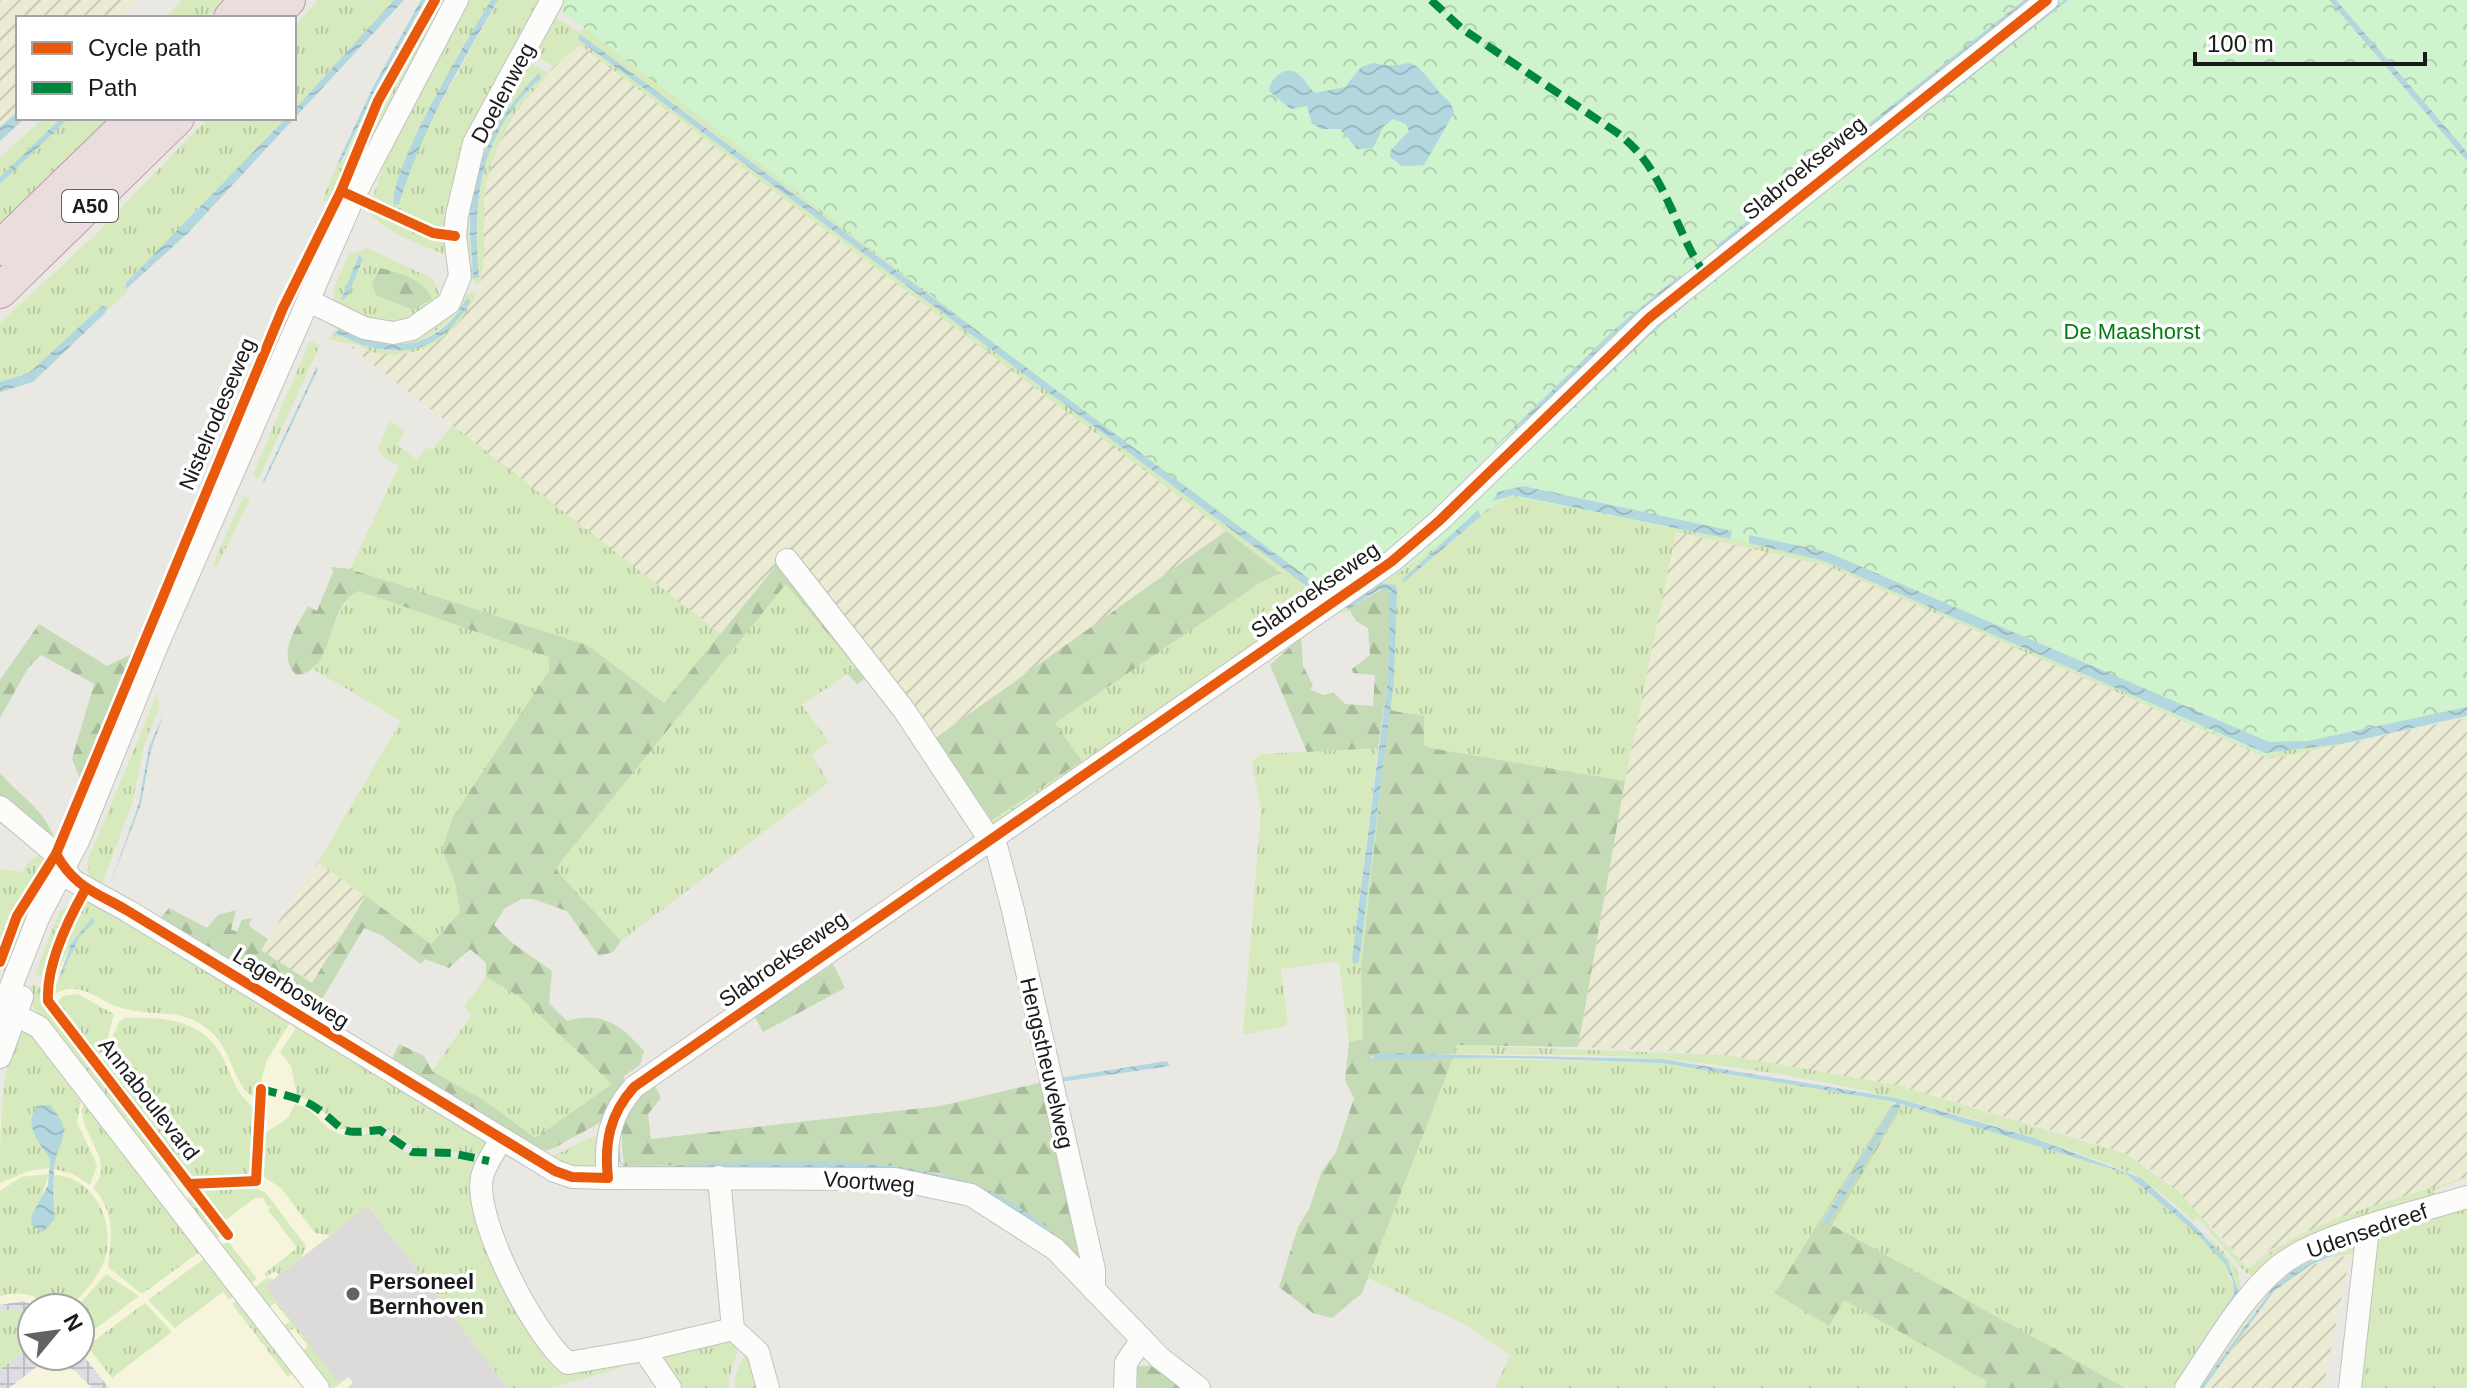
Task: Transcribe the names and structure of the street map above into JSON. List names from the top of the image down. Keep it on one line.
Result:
{"streets":{"highway":["A50"],"street":["Doelenweg","Slabroekseweg","Lagerbosweg","Hengstheuvelweg","Annaboulevard","Voortweg","Udensedreef"],"cycle path":["Nistelrodeseweg"]},"crossings":[["Slabroekseweg","Hengstheuvelweg"],["Slabroekseweg","Voortweg"],["Lagerbosweg","Voortweg"],["Hengstheuvelweg","Voortweg"]],"parks":["De Maashorst"],"places":["Personeel Bernhoven"],"legend":["Cycle path","Path"],"scale_bar":"100 m","north":"top right"}
